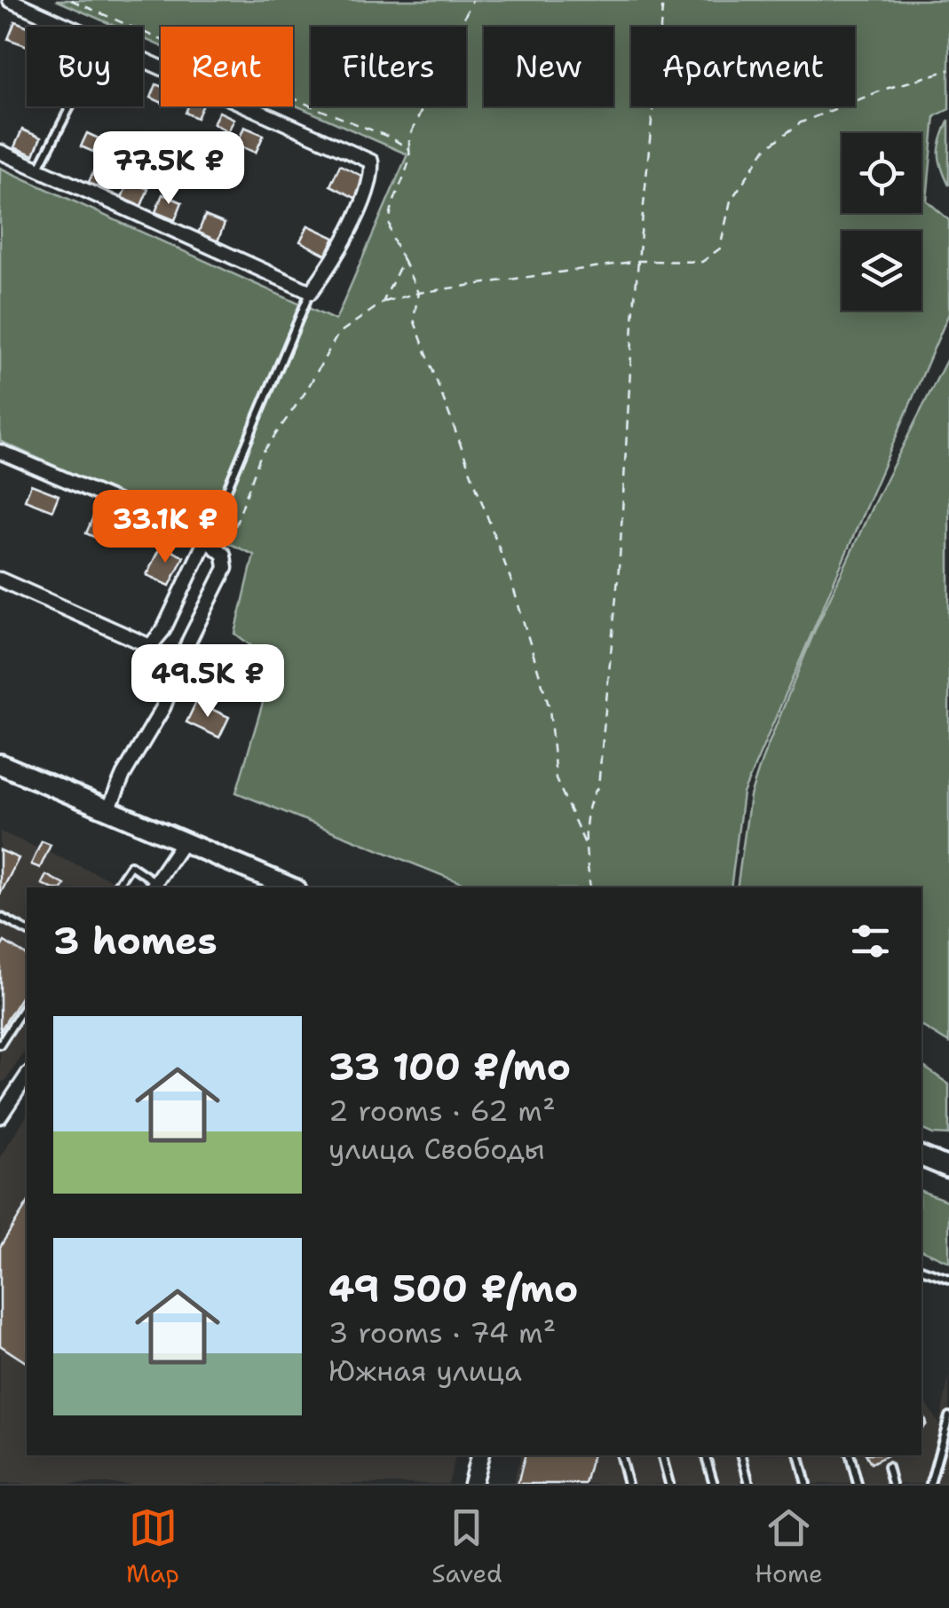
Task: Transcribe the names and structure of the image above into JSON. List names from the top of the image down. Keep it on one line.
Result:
{"page":{"chip":["Buy","Rent","Filters","New","Apartment"],"price":["77.5K ₽","33.1K ₽","49.5K ₽"],"heading":"3 homes","list":[{"name":"33 100 ₽/mo","note":"2 rooms · 62 m² · улица Свободы"},{"name":"49 500 ₽/mo","note":"3 rooms · 74 m² · Южная улица"}],"tabs":["Map","Saved","Home"]}}
